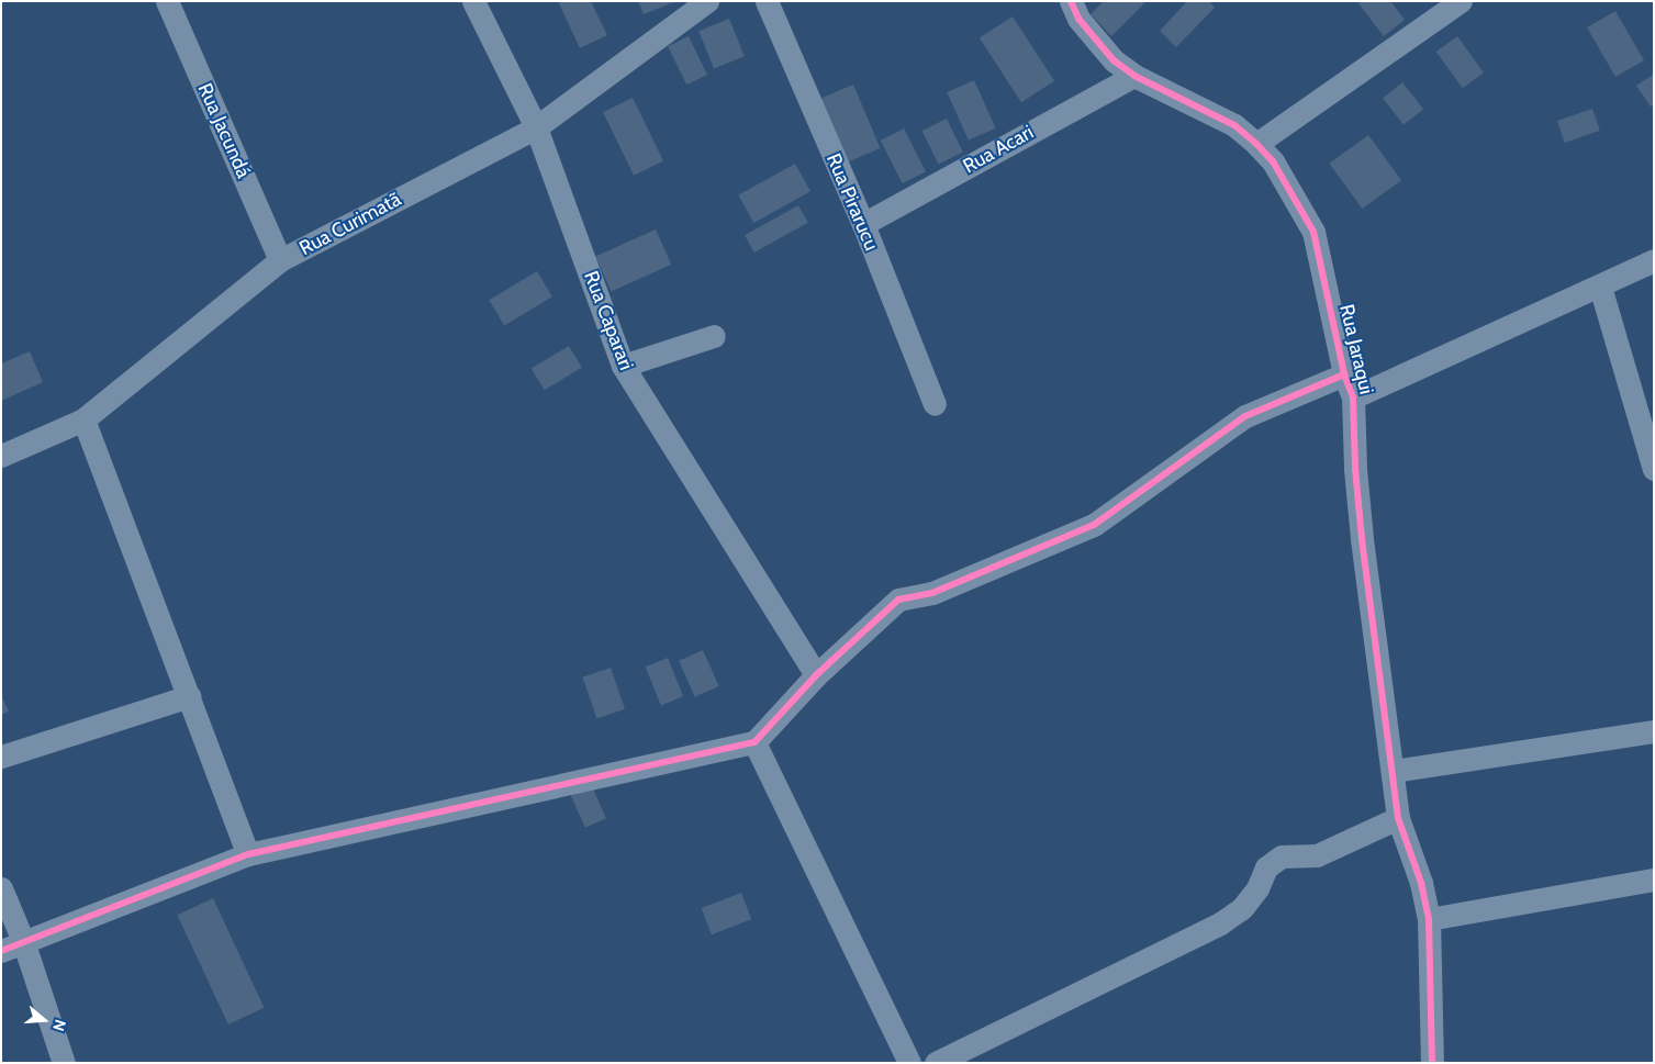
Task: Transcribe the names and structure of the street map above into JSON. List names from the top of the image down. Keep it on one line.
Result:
{"streets":{"street":["Rua Jacundá","Rua Acari","Rua Pirarucu","Rua Curimatã","Rua Caparari","Rua Jaraqui"]},"crossings":[["Rua Jacundá","Rua Curimatã"],["Rua Acari","Rua Pirarucu"],["Rua Acari","Rua Jaraqui"],["Rua Curimatã","Rua Caparari"]],"north":"right"}
